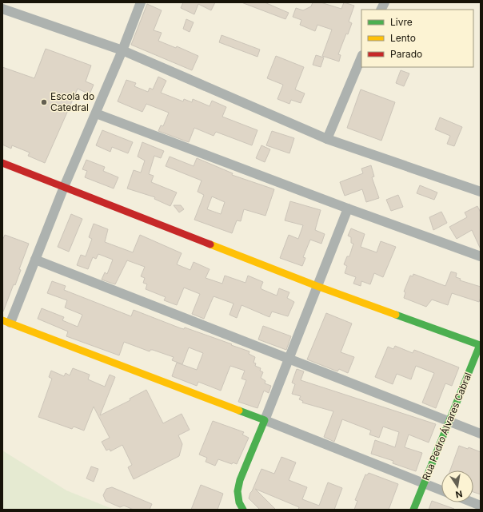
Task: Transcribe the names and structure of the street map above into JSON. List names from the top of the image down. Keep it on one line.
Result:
{"streets":{"street":["Rua Pedro Álvares Cabral"]},"places":["Escola do Catedral"],"legend":["Livre","Lento","Parado"],"north":"bottom"}
